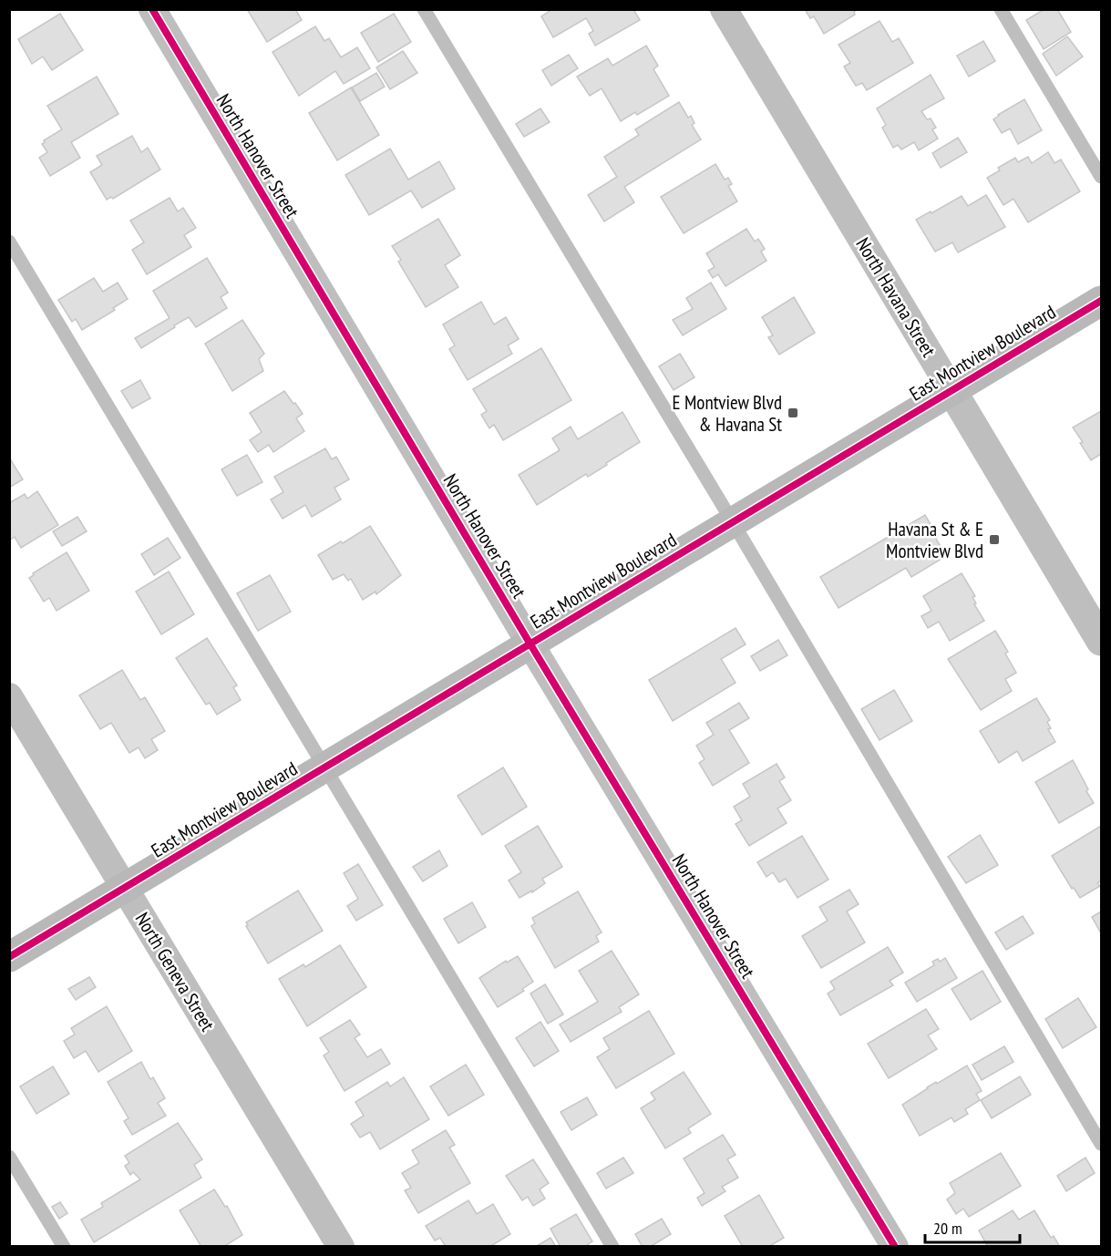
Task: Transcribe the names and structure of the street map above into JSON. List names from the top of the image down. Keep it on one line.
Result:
{"streets":{"main road":["East Montview Boulevard"],"street":["North Hanover Street","North Havana Street","North Geneva Street"]},"crossings":[["North Hanover Street","East Montview Boulevard"],["North Havana Street","East Montview Boulevard"],["East Montview Boulevard","North Geneva Street"]],"places":{"transit":["E Montview Blvd & Havana St","Havana St & E Montview Blvd"]},"scale_bar":"20 m"}
